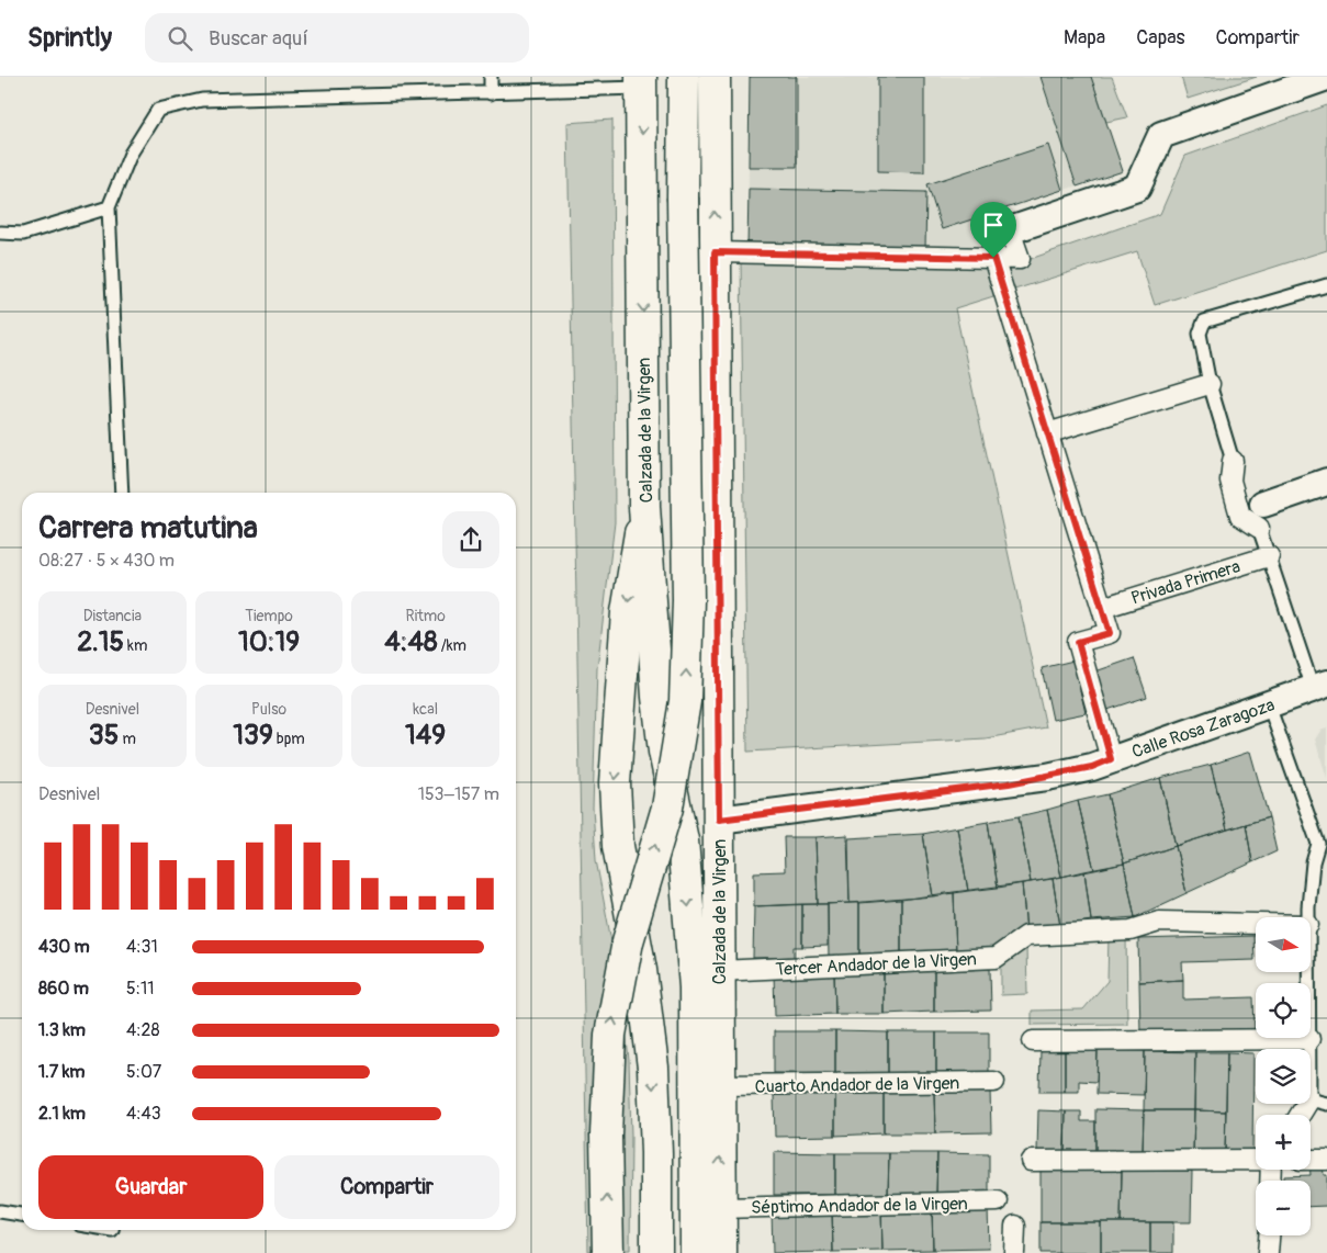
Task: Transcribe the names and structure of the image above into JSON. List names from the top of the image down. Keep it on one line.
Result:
{"streets":{"main road":["Calzada de la Virgen"],"street":["Privada Primera","Calle Rosa Zaragoza","Tercer Andador de la Virgen","Cuarto Andador de la Virgen","Séptimo Andador de la Virgen"]},"crossings":[["Calzada de la Virgen","Calle Rosa Zaragoza"],["Calzada de la Virgen","Tercer Andador de la Virgen"],["Calzada de la Virgen","Cuarto Andador de la Virgen"],["Calzada de la Virgen","Séptimo Andador de la Virgen"]],"north":"right","page":{"header":"Sprintly","search":"Buscar aquí","nav":["Mapa","Capas","Compartir"],"heading":["Carrera matutina","08:27 · 5 × 430 m"],"stats":[["Distancia","2.15 km"],["Tiempo","10:19"],["Ritmo","4:48 /km"],["Desnivel","35 m"],["Pulso","139 bpm"],["kcal","149"]],"chart":["Desnivel","153–157 m"],"map_buttons":["+","−"],"list":[{"name":"430 m","note":"4:31"},{"name":"860 m","note":"5:11"},{"name":"1.3 km","note":"4:28"},{"name":"1.7 km","note":"5:07"},{"name":"2.1 km","note":"4:43"}],"buttons":["Guardar","Compartir"]}}
